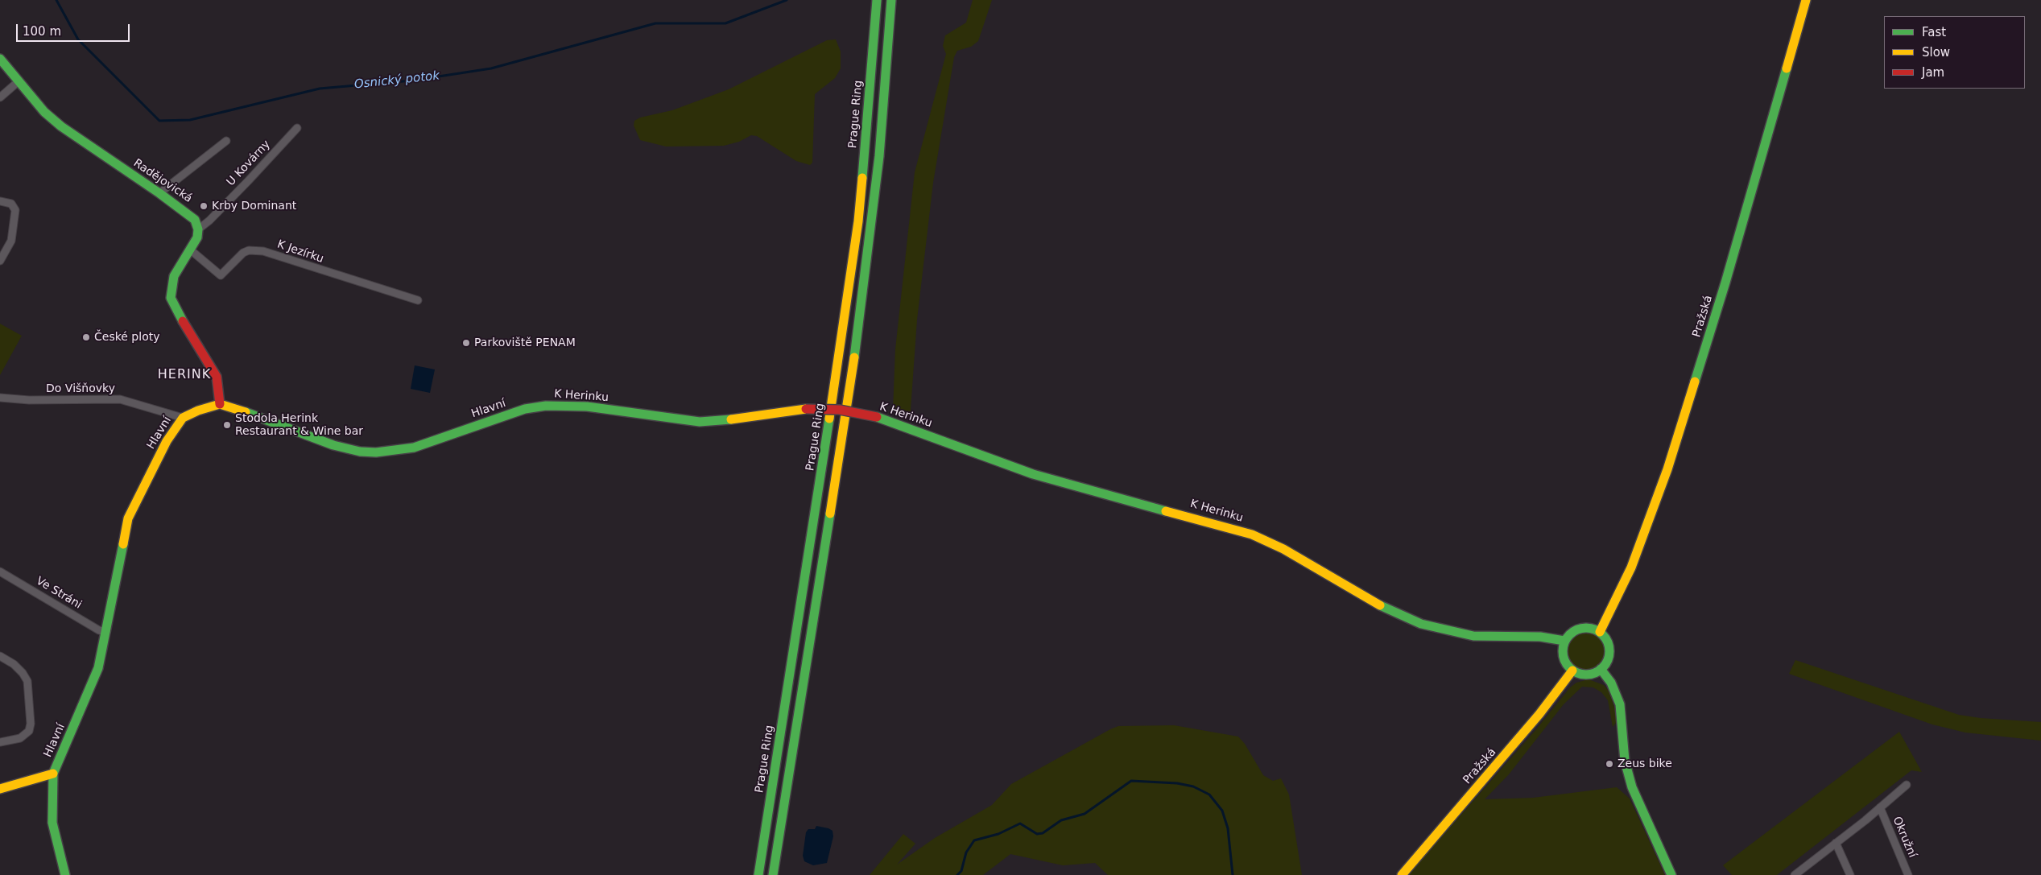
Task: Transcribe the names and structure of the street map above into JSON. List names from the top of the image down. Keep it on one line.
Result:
{"streets":{"main road":["Prague Ring","Radějovická","Pražská","K Herinku","Hlavní"],"street":["U Kovárny","K Jezírku","Do Višňovky","Ve Stráni","Okružní"]},"crossings":[["U Kovárny","Radějovická"],["Pražská","K Herinku"],["Do Višňovky","Hlavní"],["K Herinku","Hlavní"],["Hlavní","Ve Stráni"]],"districts":["HERINK"],"water":["Osnický potok"],"places":["Krby Dominant","České ploty","Parkoviště PENAM","Stodola Herink Restaurant & Wine bar","Zeus bike"],"legend":["Fast","Slow","Jam"],"scale_bar":"100 m"}
